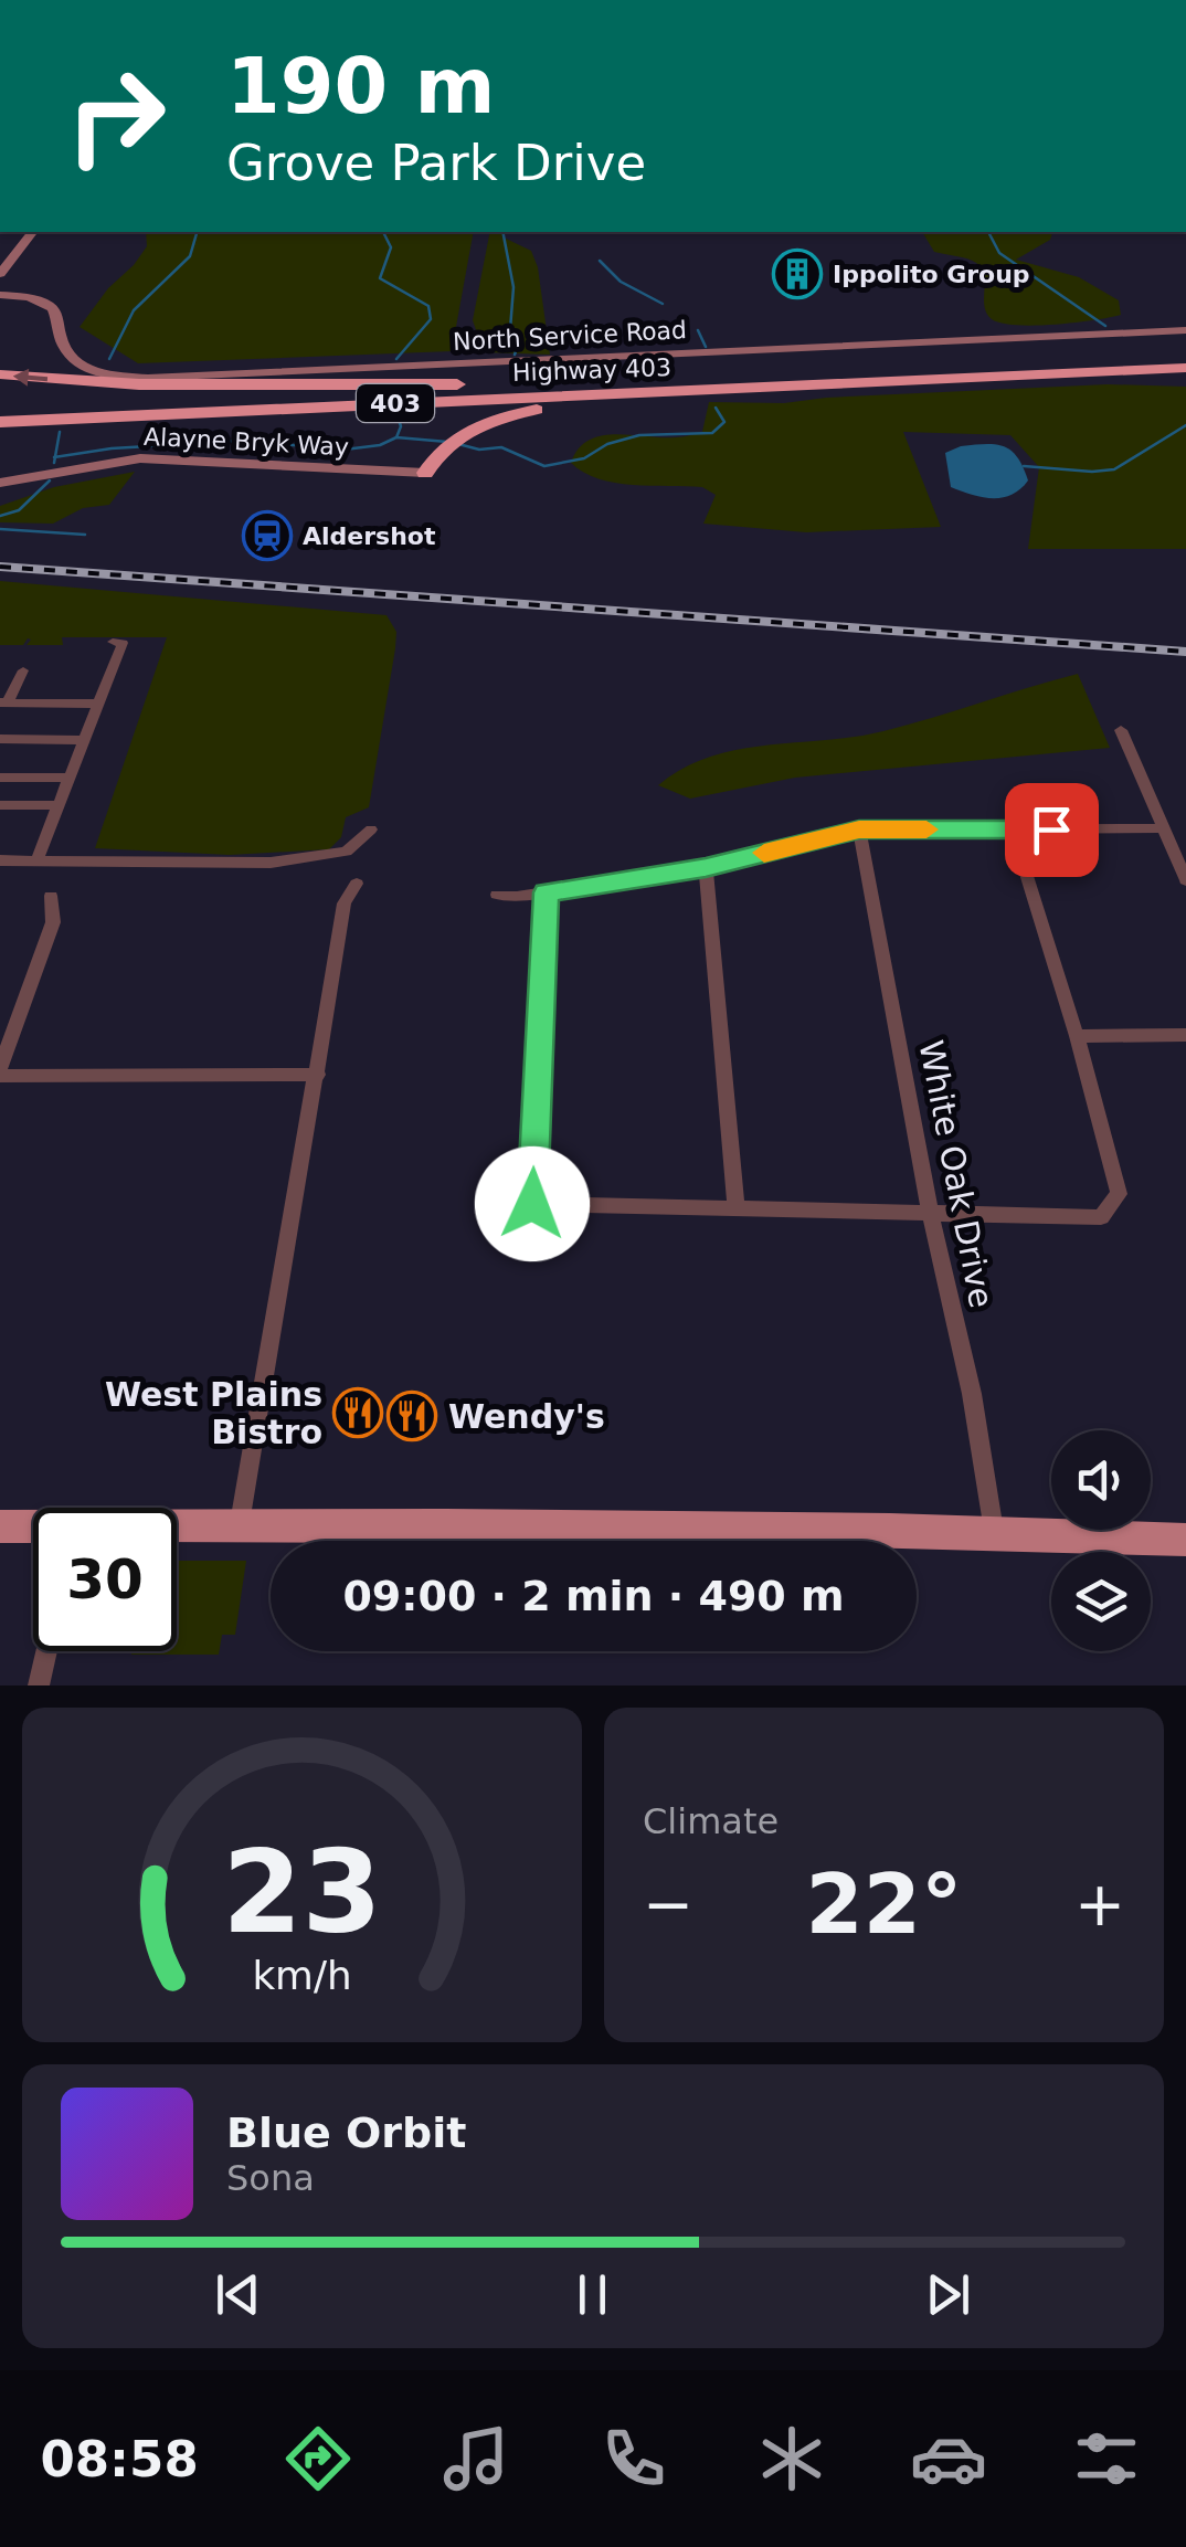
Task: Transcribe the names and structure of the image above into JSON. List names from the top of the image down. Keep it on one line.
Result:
{"streets":{"highway":["Highway 403","403"],"street":["North Service Road","Alayne Bryk Way","White Oak Drive"]},"places":{"building":["Ippolito Group"],"station":["Aldershot"],"restaurant":["West Plains Bistro","Wendy's"]},"page":{"turn":["190 m","Grove Park Drive"],"limit":"30","trip":"09:00 · 2 min · 490 m","tile":"Climate","heat":["−","22°","+"],"song":["Blue Orbit","Sona"],"tabs":"08:58","gauge":["23","km/h"]}}
